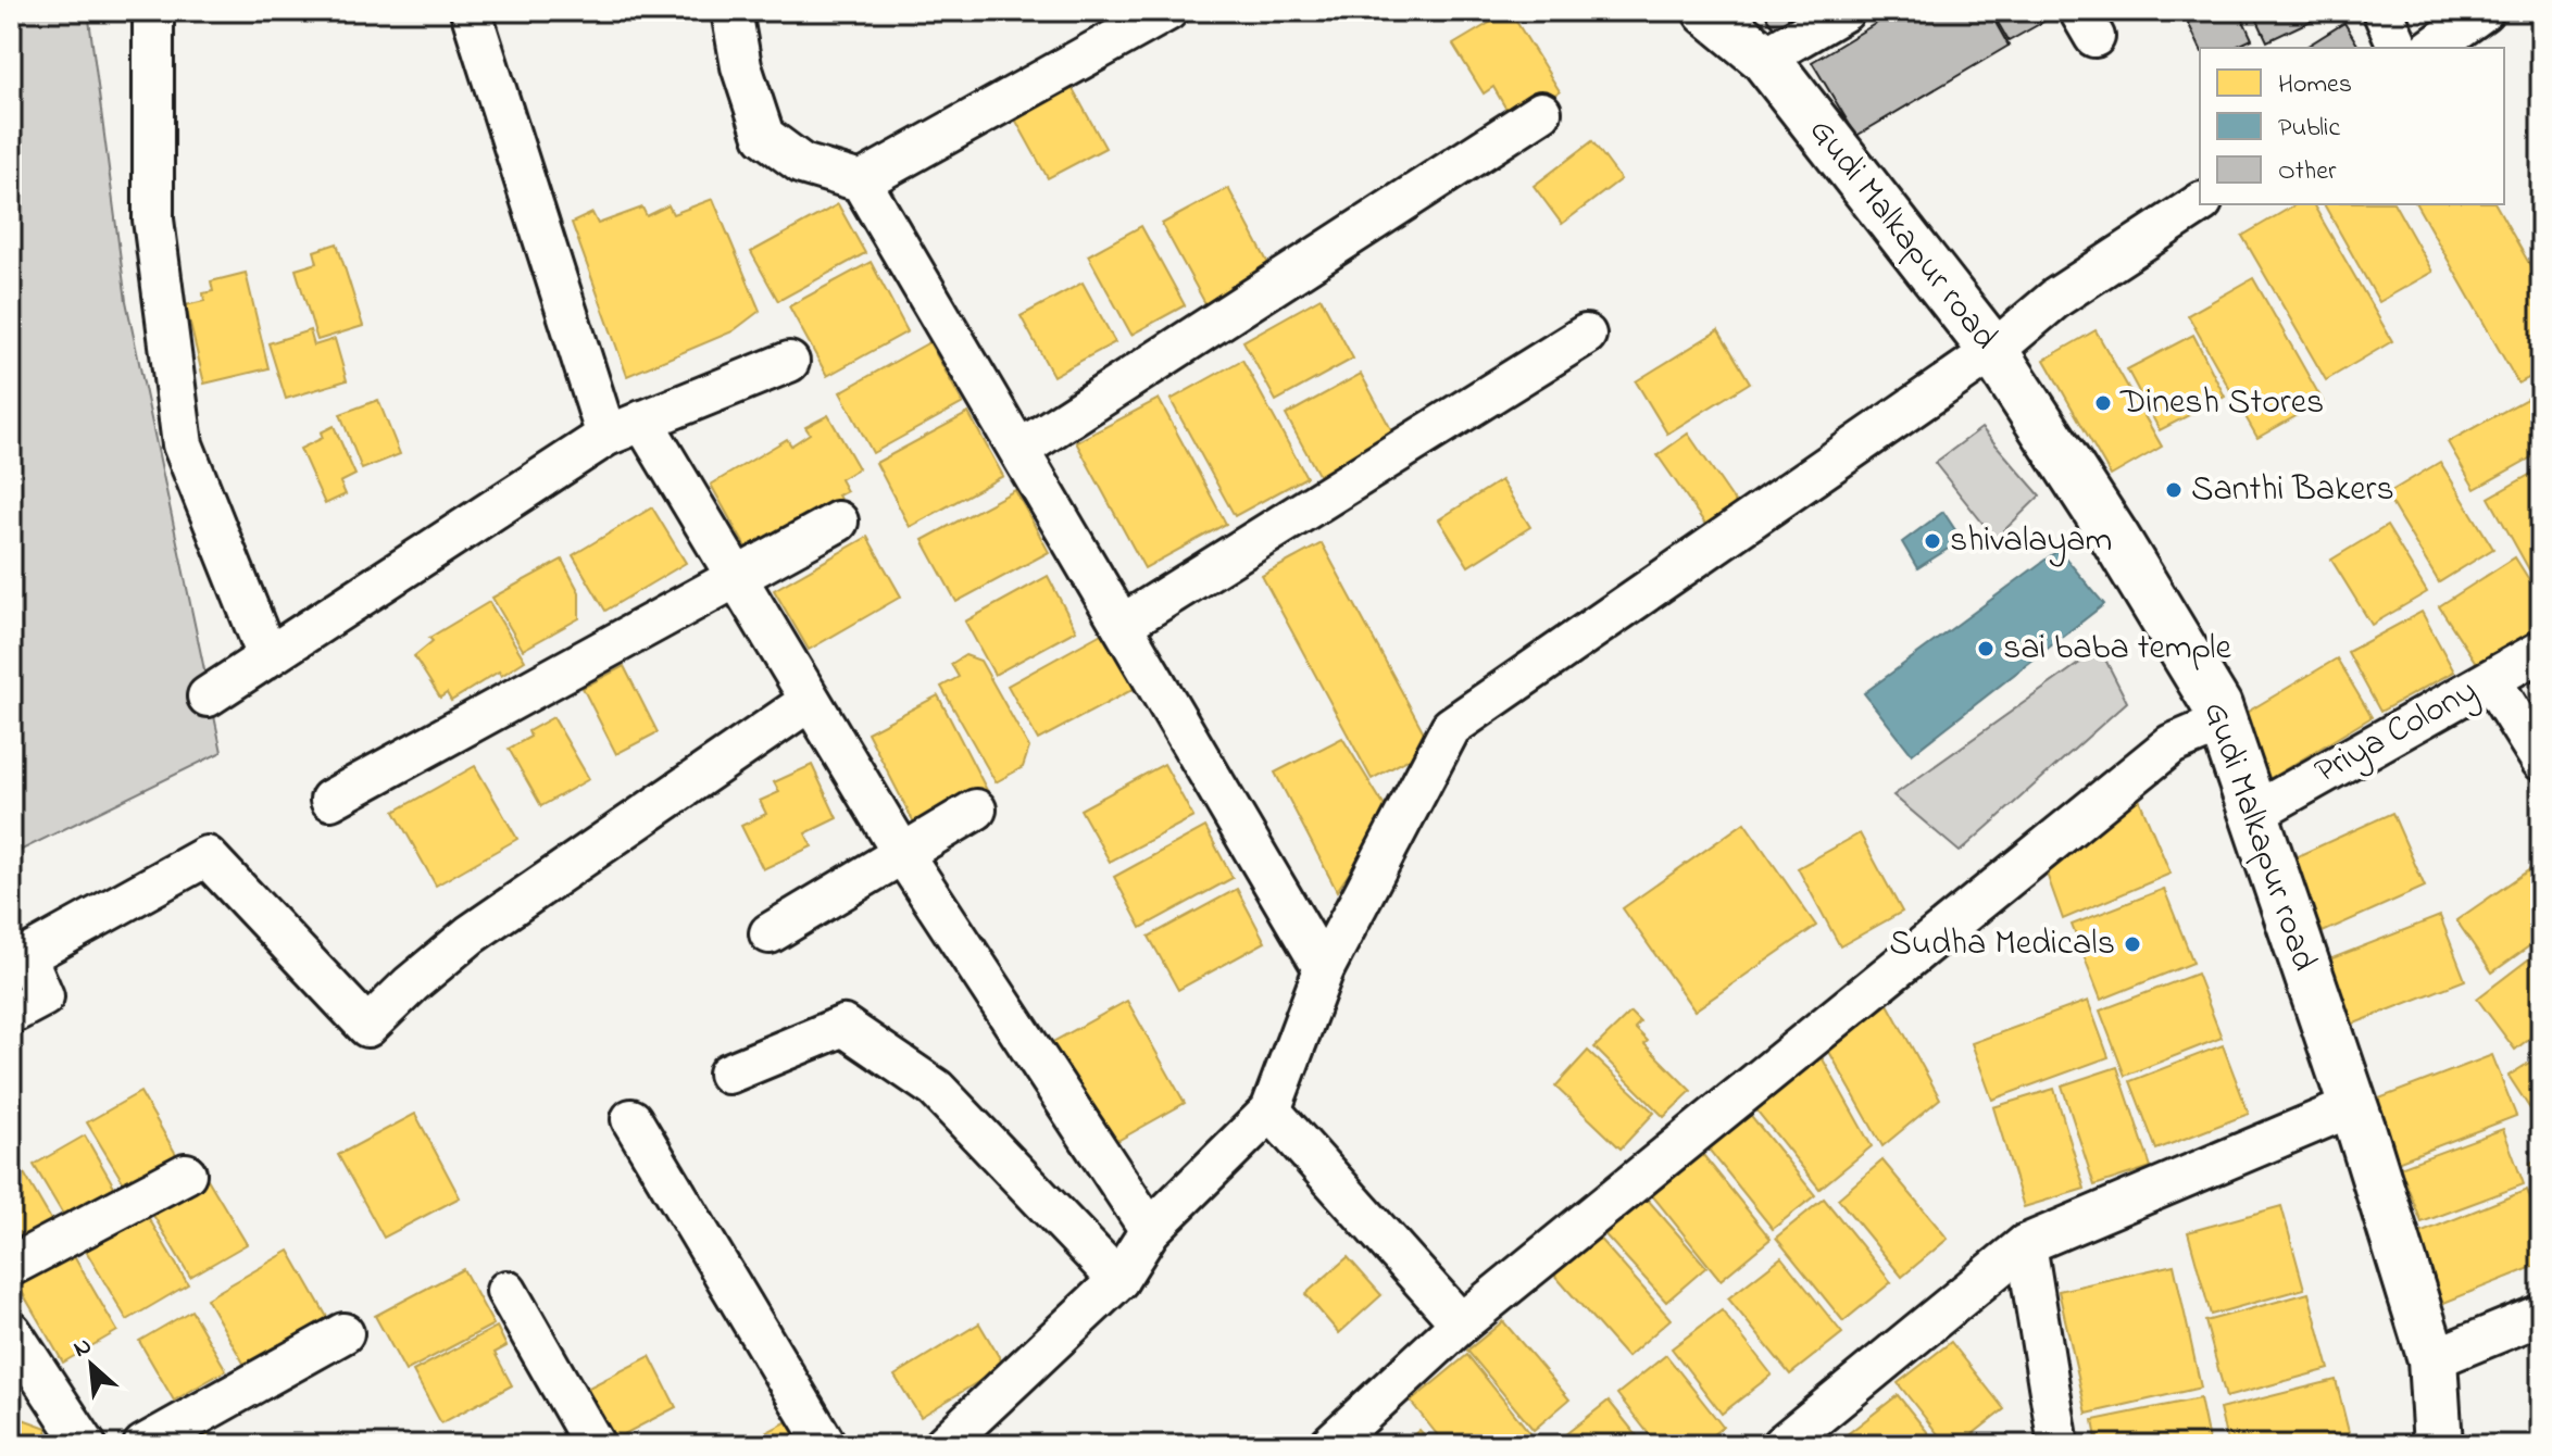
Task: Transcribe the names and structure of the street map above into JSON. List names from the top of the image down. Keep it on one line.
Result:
{"streets":{"street":["Gudi Malkapur road","Priya Colony"]},"crossings":[["Gudi Malkapur road","Priya Colony"]],"places":["Dinesh Stores","Santhi Bakers","shivalayam","sai baba temple","Sudha Medicals"],"legend":["Homes","Public","Other"],"north":"top left"}
